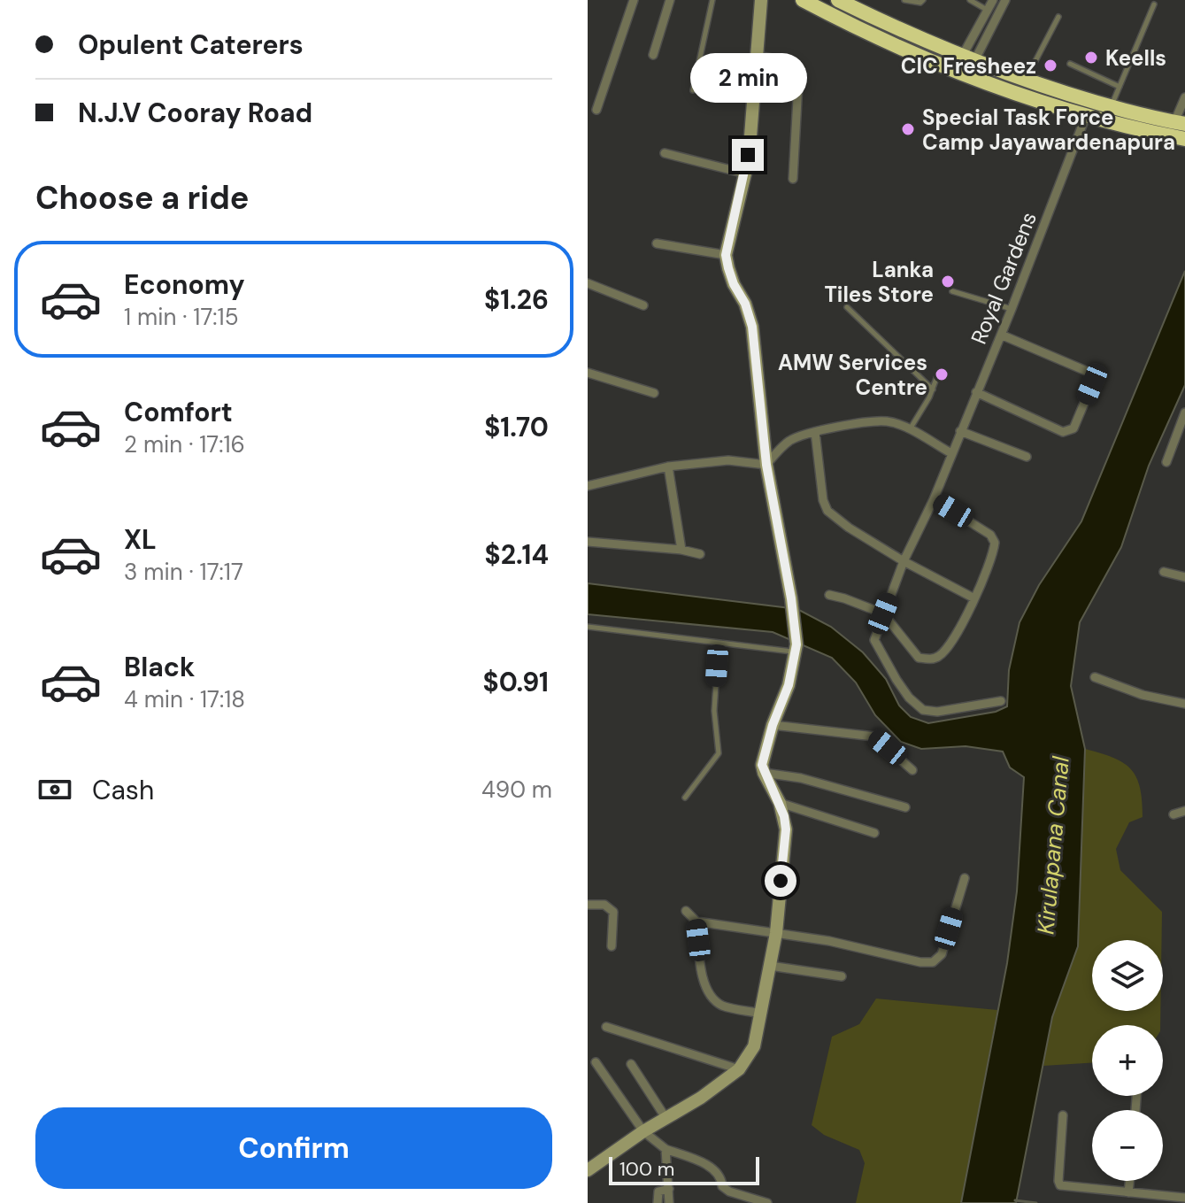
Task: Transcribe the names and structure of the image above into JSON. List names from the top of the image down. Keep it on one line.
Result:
{"streets":{"street":["Royal Gardens"]},"water":["Kirulapana Canal"],"places":["Keells","CIC Fresheez","Special Task Force Camp Jayawardenapura","Lanka Tiles Store","AMW Services Centre"],"scale_bar":"100 m","page":{"banner":["Opulent Caterers","N.J.V Cooray Road"],"bubble":"2 min","heading":"Choose a ride","list":[{"name":"Economy","note":"1 min · 17:15","value":"$1.26"},{"name":"Comfort","note":"2 min · 17:16","value":"$1.70"},{"name":"XL","note":"3 min · 17:17","value":"$2.14"},{"name":"Black","note":"4 min · 17:18","value":"$0.91"}],"pay":["Cash","490 m"],"map_buttons":["+","−"],"buttons":"Confirm","scale":"100 m"}}
